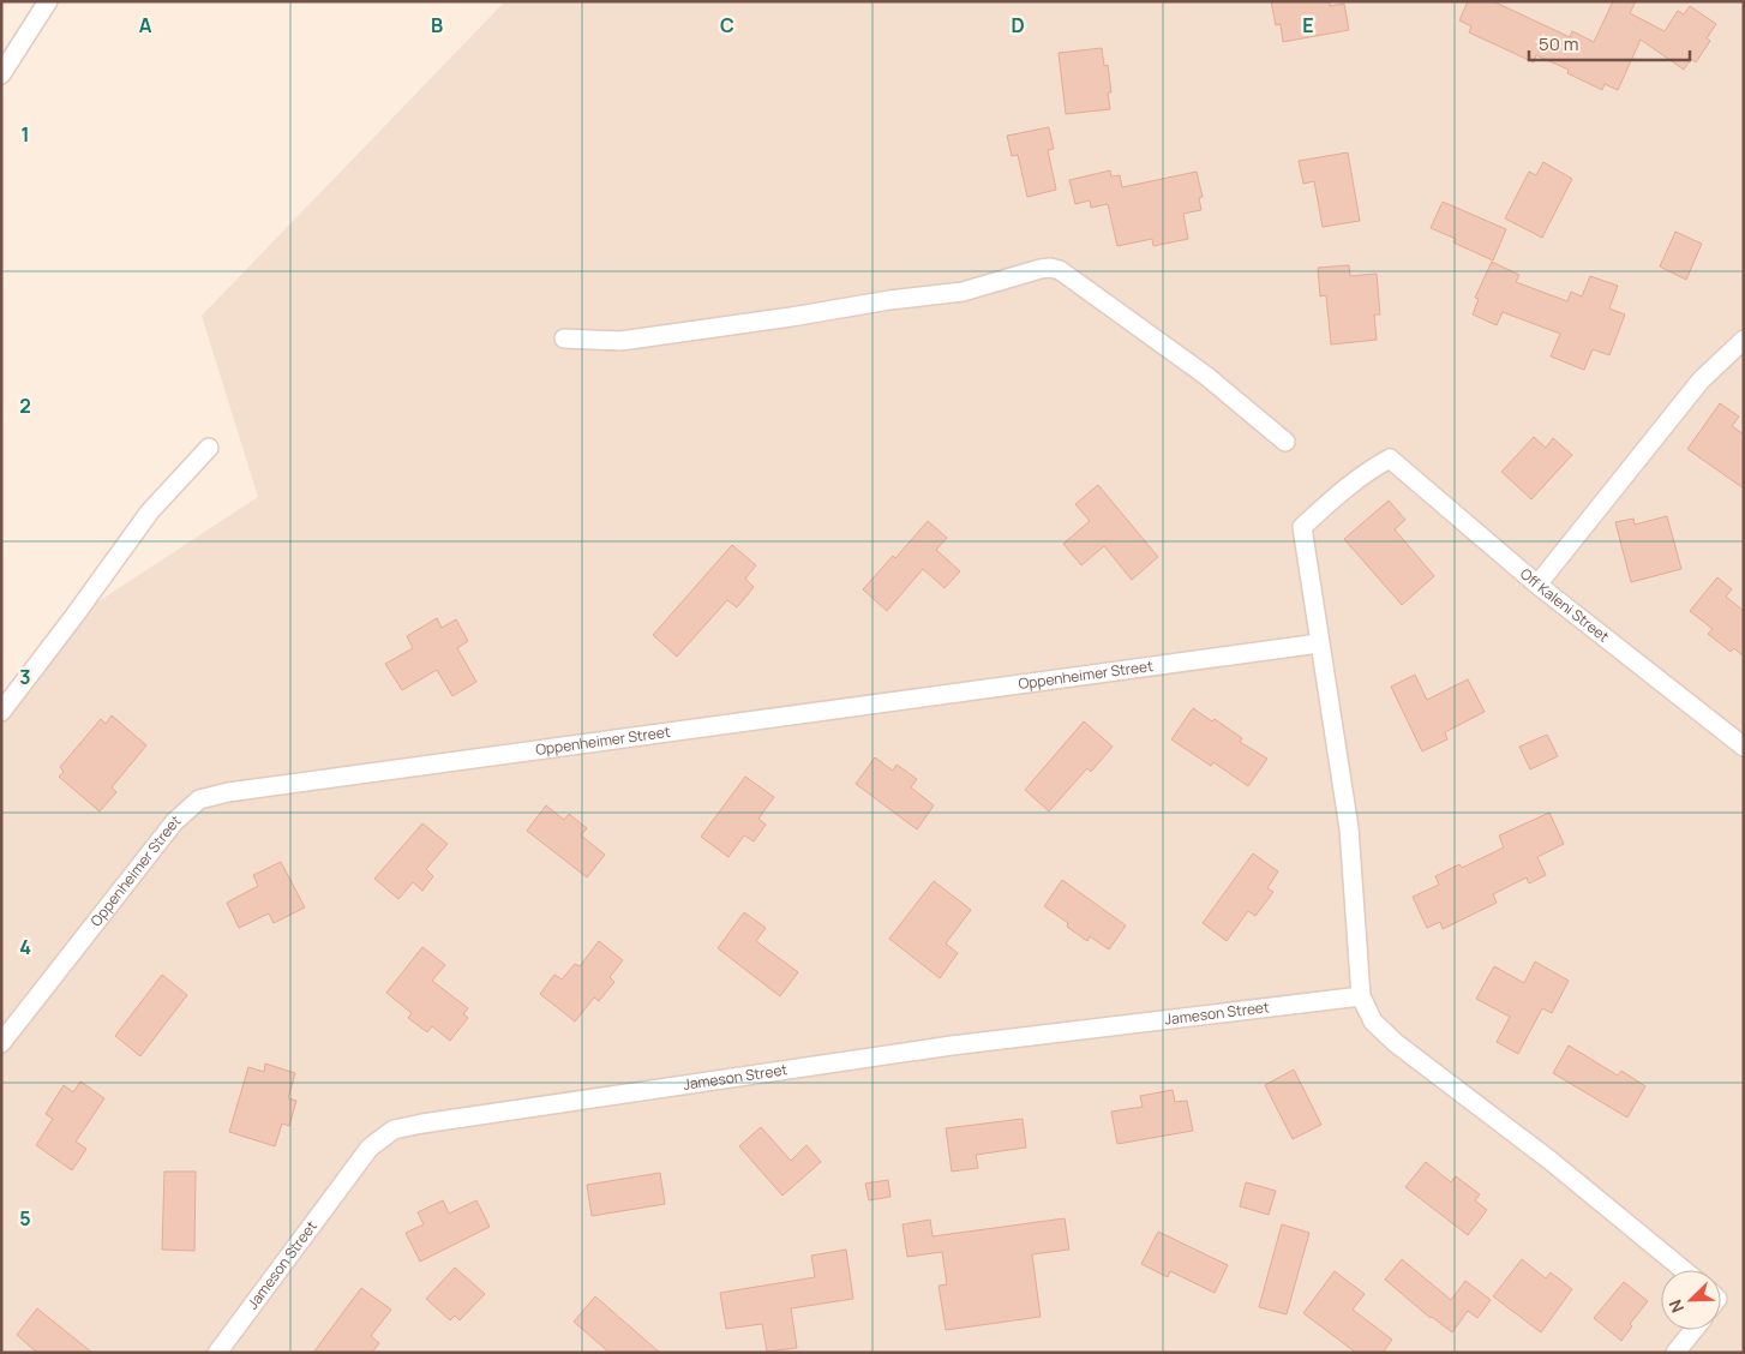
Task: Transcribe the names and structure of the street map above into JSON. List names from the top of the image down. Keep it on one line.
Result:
{"streets":{"street":["Off Kaleni Street","Oppenheimer Street","Jameson Street"]},"crossings":[["Off Kaleni Street","Oppenheimer Street"]],"scale_bar":"50 m","north":"bottom left","grid":{"columns":["A","B","C","D","E"],"rows":["1","2","3","4","5"]}}
